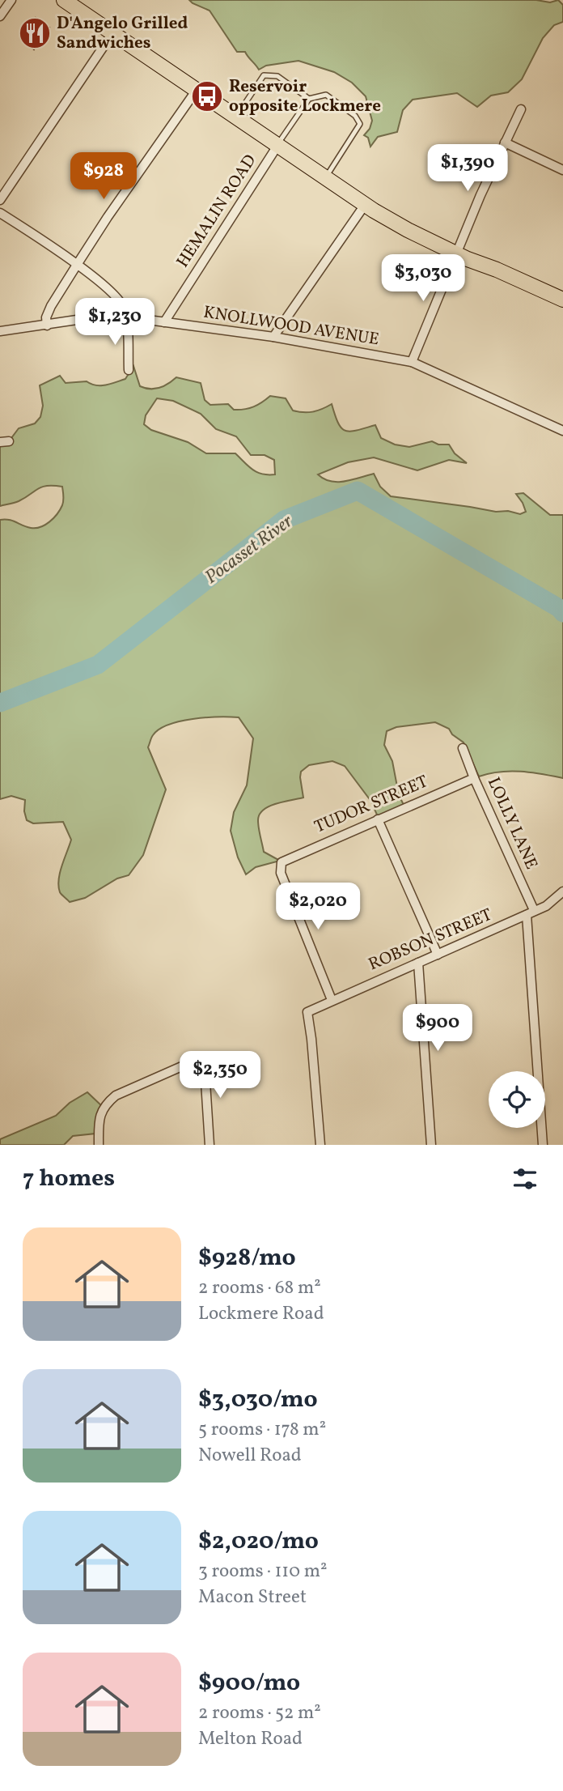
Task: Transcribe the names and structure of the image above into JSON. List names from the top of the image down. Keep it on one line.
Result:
{"streets":{"street":["HEMALIN ROAD","KNOLLWOOD AVENUE","TUDOR STREET","LOLLY LANE","ROBSON STREET"]},"crossings":[["HEMALIN ROAD","KNOLLWOOD AVENUE"],["TUDOR STREET","LOLLY LANE"],["TUDOR STREET","ROBSON STREET"],["LOLLY LANE","ROBSON STREET"]],"water":["Pocasset River"],"places":{"restaurant":["D'Angelo Grilled Sandwiches"],"bus stop":["Reservoir opposite Lockmere"]},"page":{"price":["$1,390","$928","$3,030","$1,230","$2,020","$900","$2,350"],"heading":"7 homes","list":[{"name":"$928/mo","note":"2 rooms · 68 m² · Lockmere Road"},{"name":"$3,030/mo","note":"5 rooms · 178 m² · Nowell Road"},{"name":"$2,020/mo","note":"3 rooms · 110 m² · Macon Street"},{"name":"$900/mo","note":"2 rooms · 52 m² · Melton Road"}]}}
